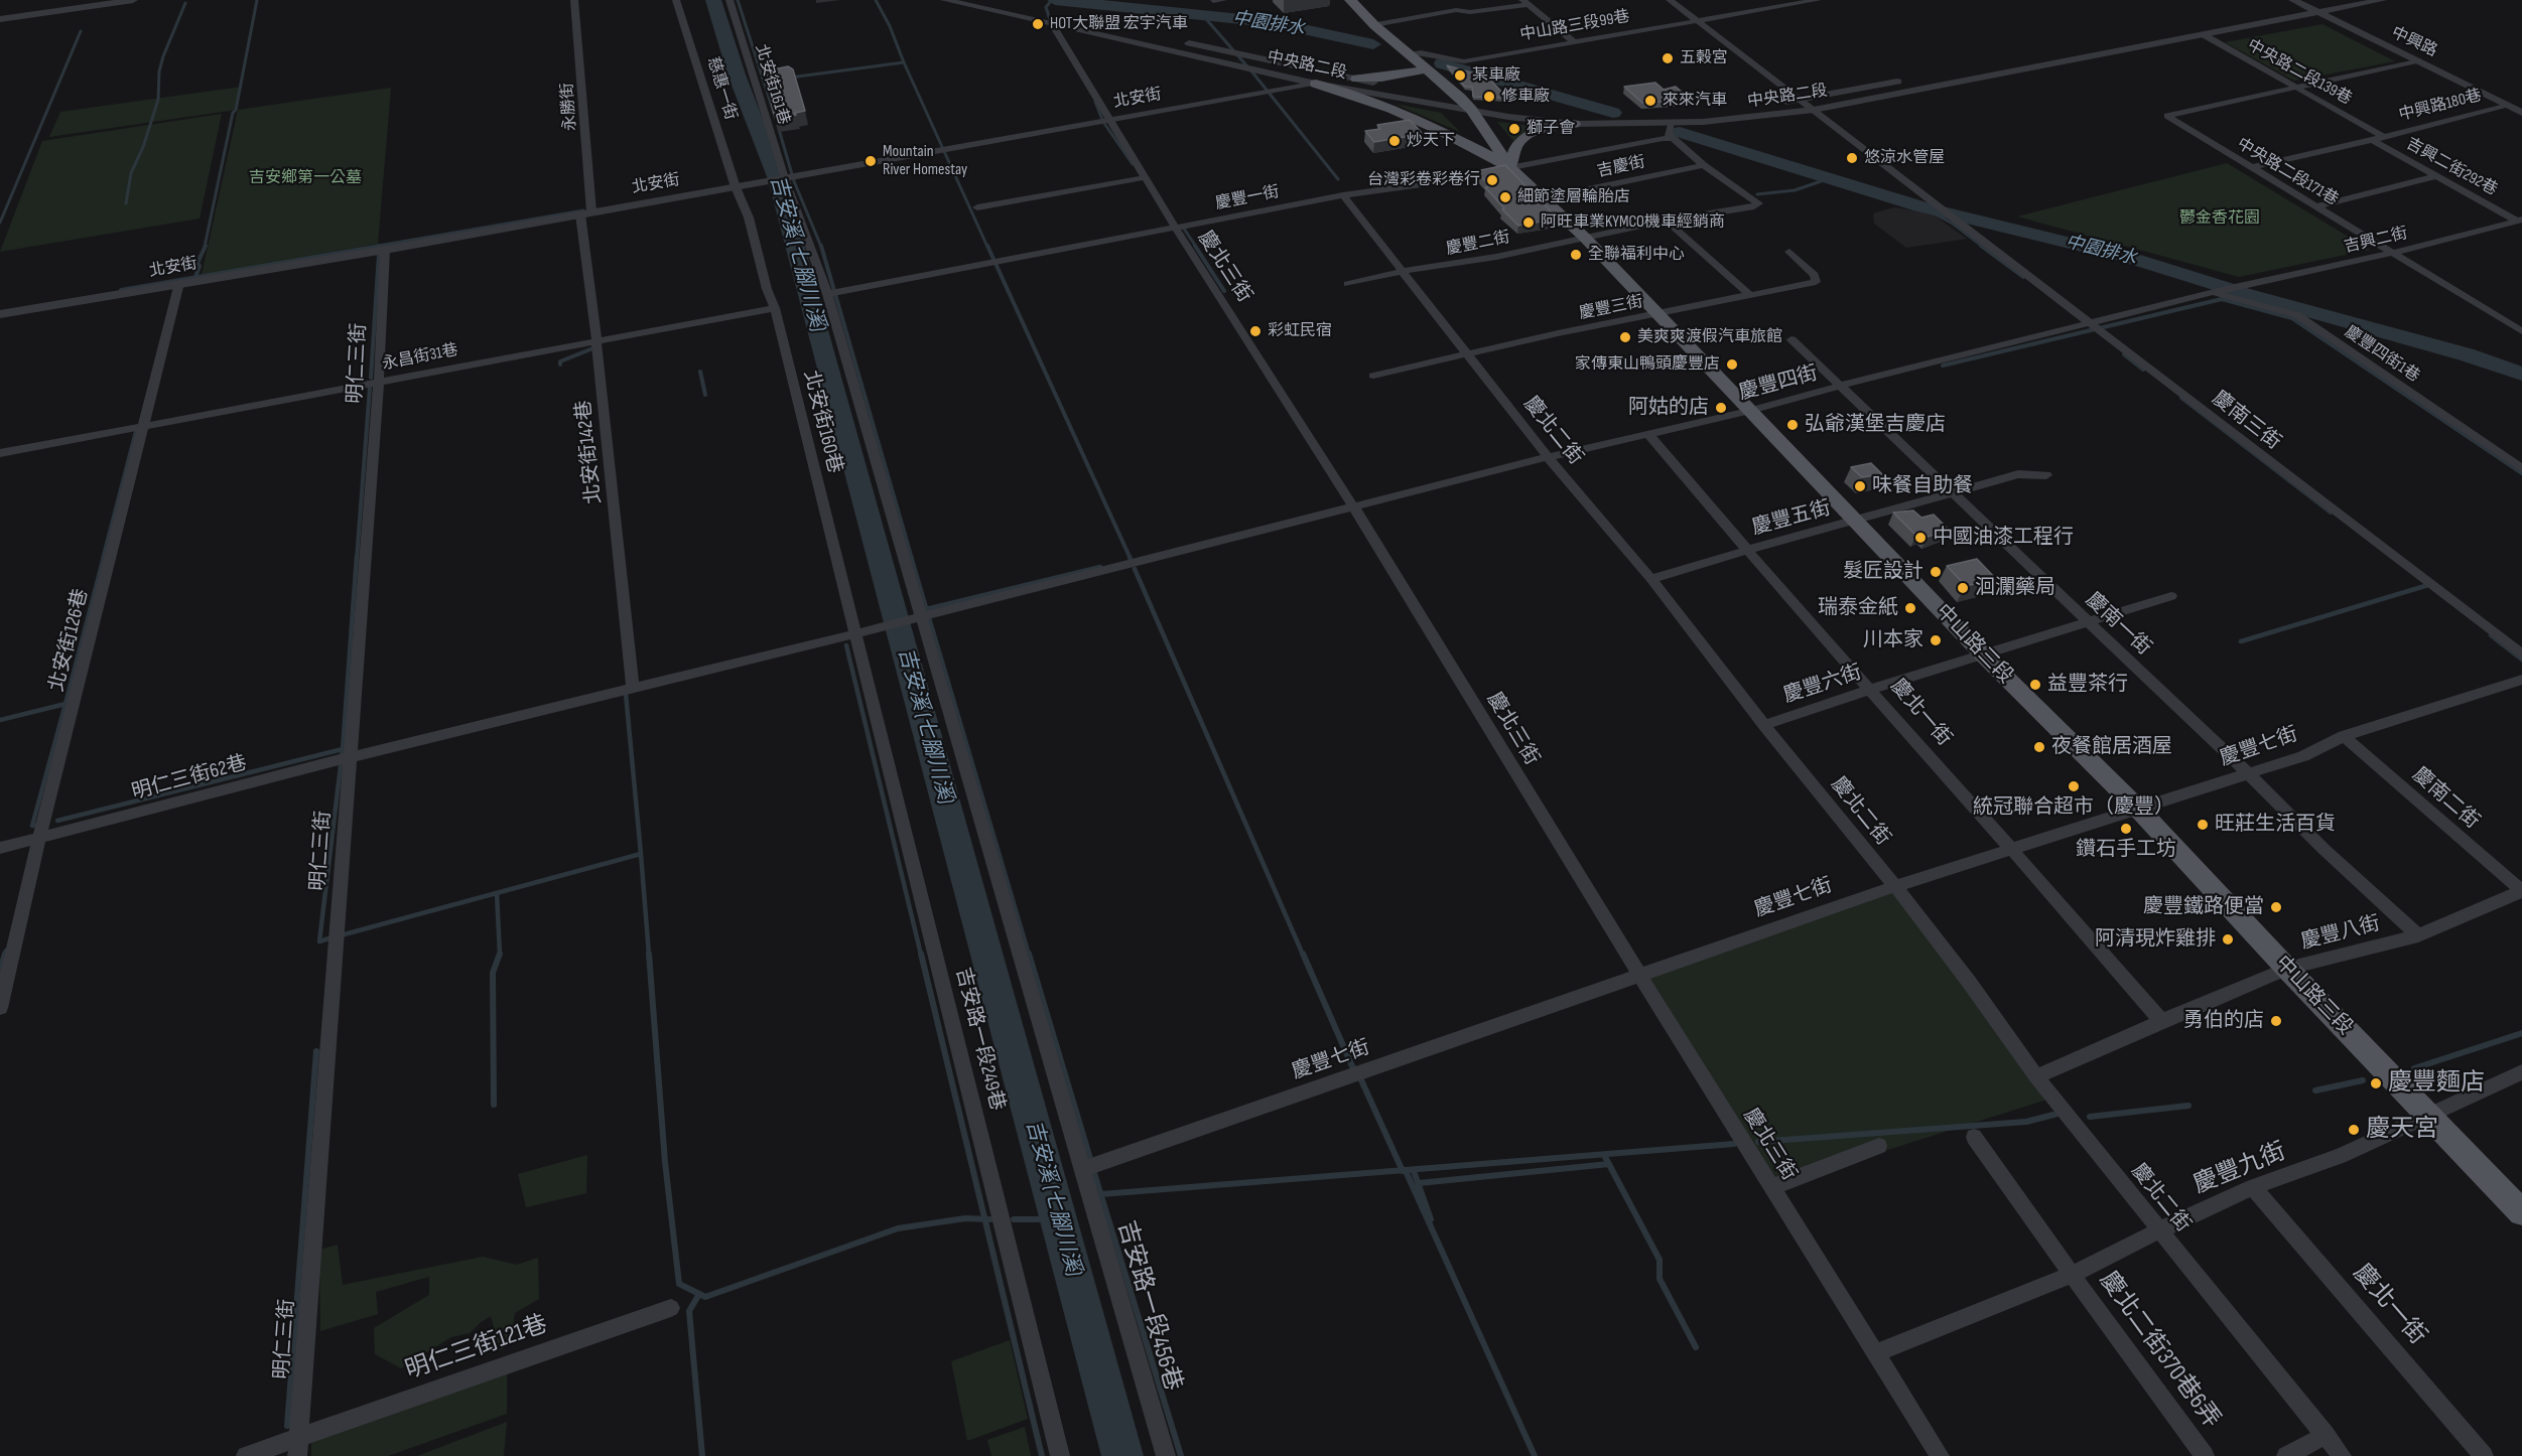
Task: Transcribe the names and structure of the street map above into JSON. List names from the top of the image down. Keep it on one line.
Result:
{"streets":{"main road":["中山路三段"],"street":["中山路三段99巷","中興路","中央路二段","中央路二段139巷","北安街161巷","慈惠一街","北安街","中興路180巷","永勝街","吉慶街","吉興二街292巷","中央路二段171巷","慶豐一街","吉興二街","慶豐二街","慶北三街","慶豐三街","慶豐四街1巷","永昌街31巷","明仁三街","慶豐四街","慶南三街","北安街160巷","慶北二街","北安街142巷","慶豐五街","慶南一街","北安街126巷","慶豐六街","慶北一街","慶豐七街","明仁三街62巷","慶南二街","慶豐八街","吉安路一段249巷","慶豐九街","吉安路一段456巷","明仁三街121巷","慶北二街370巷6弄"]},"crossings":[["中山路三段99巷","中山路三段"],["中興路","中央路二段"],["中興路","中興路180巷"],["中央路二段","中央路二段139巷"],["中央路二段","北安街"],["中央路二段","慶北三街"],["中央路二段","慶南三街"],["中央路二段","中山路三段"],["中央路二段139巷","中興路180巷"],["中央路二段139巷","中央路二段171巷"],["北安街161巷","北安街"],["北安街161巷","慶豐一街"],["北安街161巷","慶豐四街"],["北安街161巷","吉安路一段456巷"],["慈惠一街","北安街"],["慈惠一街","北安街160巷"],["北安街","永勝街"],["北安街","慶北三街"],["北安街","明仁三街"],["北安街","北安街160巷"],["北安街","北安街142巷"],["北安街","北安街126巷"],["中興路180巷","吉興二街292巷"],["中興路180巷","中央路二段171巷"],["永勝街","北安街142巷"],["吉慶街","慶豐二街"],["吉慶街","中山路三段"],["吉興二街292巷","吉興二街"],["中央路二段171巷","吉興二街"],["慶豐一街","慶豐二街"],["慶豐一街","慶北三街"],["慶豐一街","慶北二街"],["慶豐一街","中山路三段"],["吉興二街","慶豐四街1巷"],["吉興二街","慶豐四街"],["慶豐二街","慶北二街"],["慶豐二街","中山路三段"],["慶北三街","慶豐四街"],["慶北三街","慶豐七街"],["慶北三街","慶豐九街"],["慶豐三街","慶北二街"],["慶豐三街","中山路三段"],["慶豐四街1巷","慶豐四街"],["永昌街31巷","明仁三街"],["永昌街31巷","北安街160巷"],["永昌街31巷","北安街142巷"],["永昌街31巷","北安街126巷"],["明仁三街","明仁三街62巷"],["明仁三街","明仁三街121巷"],["慶豐四街","慶南三街"],["慶豐四街","北安街160巷"],["慶豐四街","慶北二街"],["慶豐四街","慶南一街"],["慶豐四街","中山路三段"],["慶豐四街","慶北一街"],["慶豐四街","明仁三街62巷"],["慶豐四街","吉安路一段249巷"],["慶豐四街","吉安路一段456巷"],["北安街160巷","明仁三街62巷"],["北安街160巷","吉安路一段249巷"],["慶北二街","慶豐五街"],["慶北二街","慶豐六街"],["慶北二街","慶豐七街"],["慶北二街","慶豐八街"],["慶北二街","慶豐九街"],["北安街142巷","明仁三街62巷"],["慶豐五街","慶南一街"],["慶豐五街","中山路三段"],["慶豐五街","慶北一街"],["慶南一街","慶豐六街"],["慶南一街","慶豐七街"],["慶南一街","慶豐八街"],["北安街126巷","明仁三街62巷"],["中山路三段","慶豐六街"],["中山路三段","慶豐七街"],["中山路三段","慶豐八街"],["中山路三段","慶豐九街"],["慶豐六街","慶北一街"],["慶北一街","慶豐七街"],["慶北一街","慶豐八街"],["慶北一街","慶豐九街"],["慶豐七街","慶南二街"],["慶豐七街","吉安路一段456巷"],["明仁三街62巷","吉安路一段249巷"],["慶南二街","慶豐八街"],["慶豐九街","慶北二街370巷6弄"]],"water":["中園排水","吉安溪 (七腳川溪)"],"parks":["吉安鄉第一公墓","鬱金香花園"],"places":["HOT大聯盟 宏宇汽車","五榖宮","某車廠","修車廠","來來汽車","獅子會","炒天下","悠涼水管屋","Mountain River Homestay","台灣彩卷彩卷行","細節塗層輪胎店","阿旺車業KYMCO機車經銷商","全聯福利中心","彩虹民宿","美爽爽渡假汽車旅館","家傳東山鴨頭慶豐店","阿姑的店","弘爺漢堡吉慶店","味餐自助餐","中國油漆工程行","髮匠設計","洄瀾藥局","瑞泰金紙","川本家","益豐茶行","夜餐館居酒屋","統冠聯合超市（慶豐）","旺莊生活百貨","鑽石手工坊","慶豐鐵路便當","阿清現炸雞排","勇伯的店","慶豐麵店","慶天宮"]}
